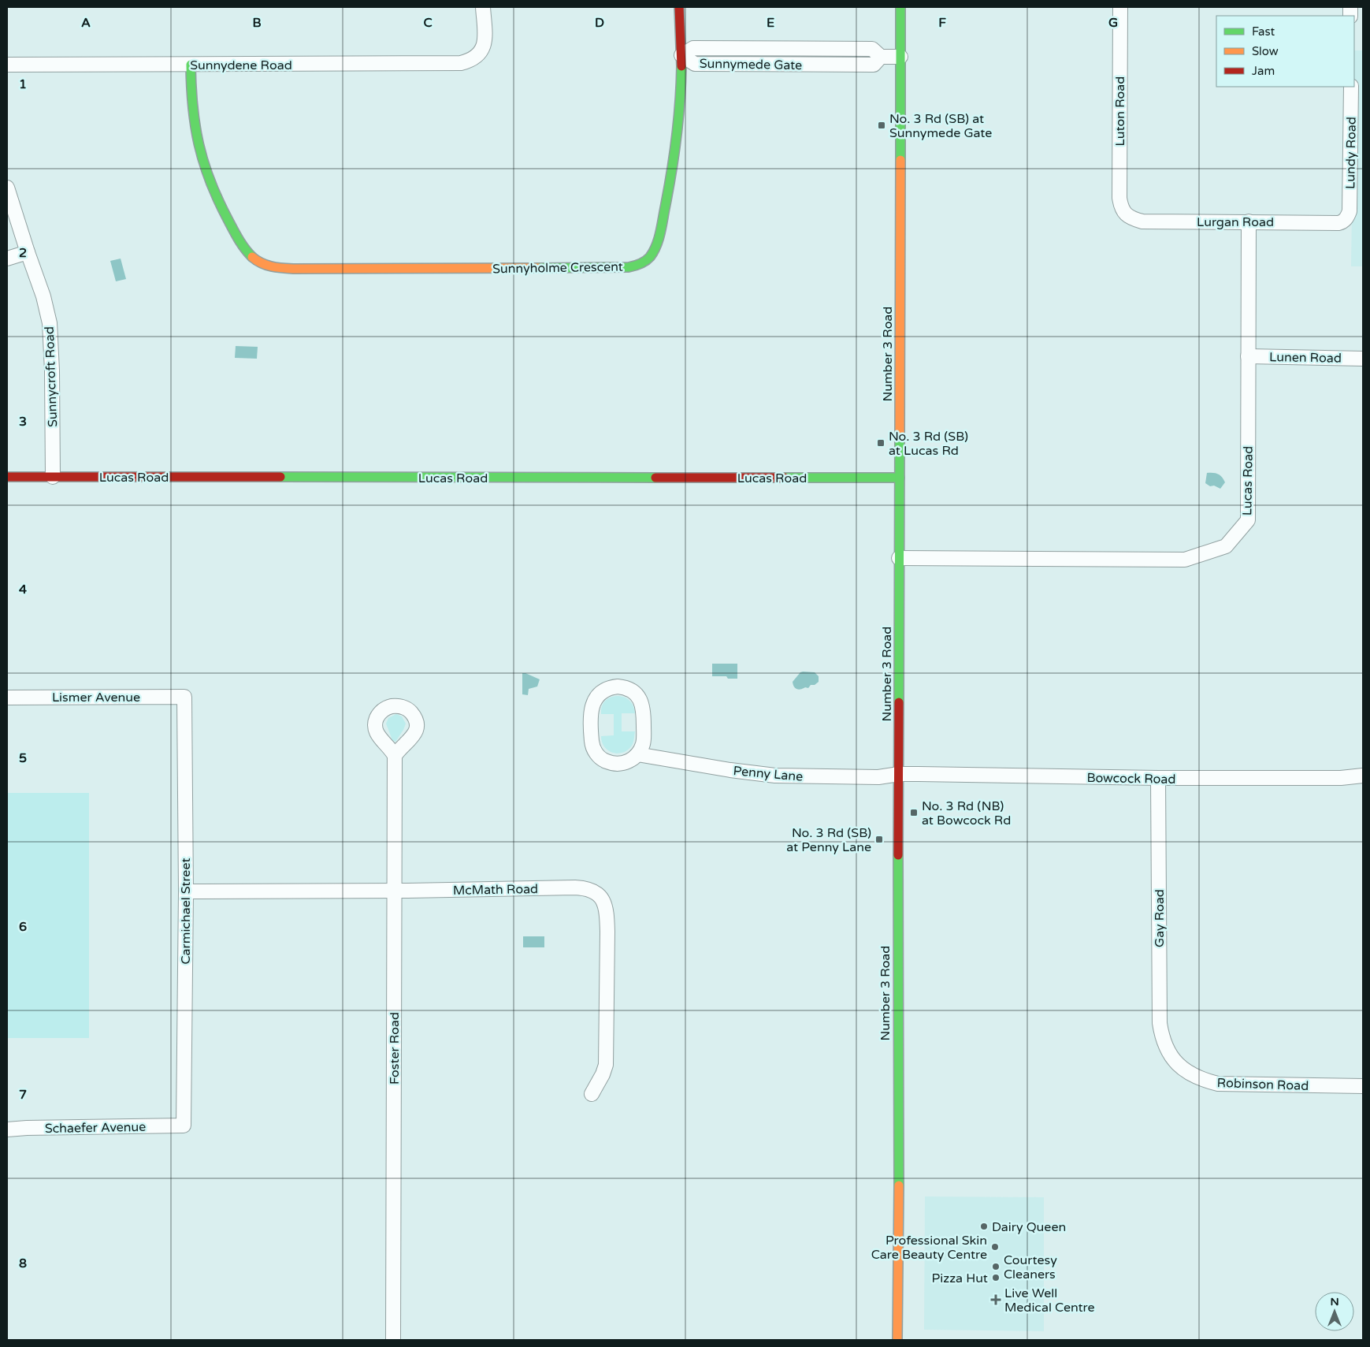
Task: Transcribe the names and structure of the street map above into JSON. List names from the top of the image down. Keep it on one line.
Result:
{"streets":{"street":["Sunnymede Gate","Sunnydene Road","Luton Road","Lundy Road","Lurgan Road","Sunnyholme Crescent","Number 3 Road","Lunen Road","Sunnycroft Road","Lucas Road","Lismer Avenue","Penny Lane","Bowcock Road","McMath Road","Carmichael Street","Gay Road","Foster Road","Robinson Road","Schaefer Avenue"]},"crossings":[["Sunnymede Gate","Sunnyholme Crescent"],["Sunnymede Gate","Number 3 Road"],["Sunnydene Road","Sunnyholme Crescent"],["Luton Road","Lurgan Road"],["Lundy Road","Lurgan Road"],["Lurgan Road","Lucas Road"],["Number 3 Road","Lucas Road"],["Number 3 Road","Penny Lane"],["Number 3 Road","Bowcock Road"],["Lunen Road","Lucas Road"],["Sunnycroft Road","Lucas Road"],["Lismer Avenue","Carmichael Street"],["Penny Lane","Bowcock Road"],["Bowcock Road","Gay Road"],["McMath Road","Carmichael Street"],["McMath Road","Foster Road"],["Carmichael Street","Schaefer Avenue"],["Gay Road","Robinson Road"]],"places":{"transit":["No. 3 Rd (SB) at Sunnymede Gate","No. 3 Rd (SB) at Lucas Rd","No. 3 Rd (NB) at Bowcock Rd","No. 3 Rd (SB) at Penny Lane"],"other":["Dairy Queen","Professional Skin Care Beauty Centre","Courtesy Cleaners","Pizza Hut"],"health":["Live Well Medical Centre"]},"legend":["Fast","Slow","Jam"],"north":"top","grid":{"columns":["A","B","C","D","E","F","G"],"rows":["1","2","3","4","5","6","7","8"]}}
